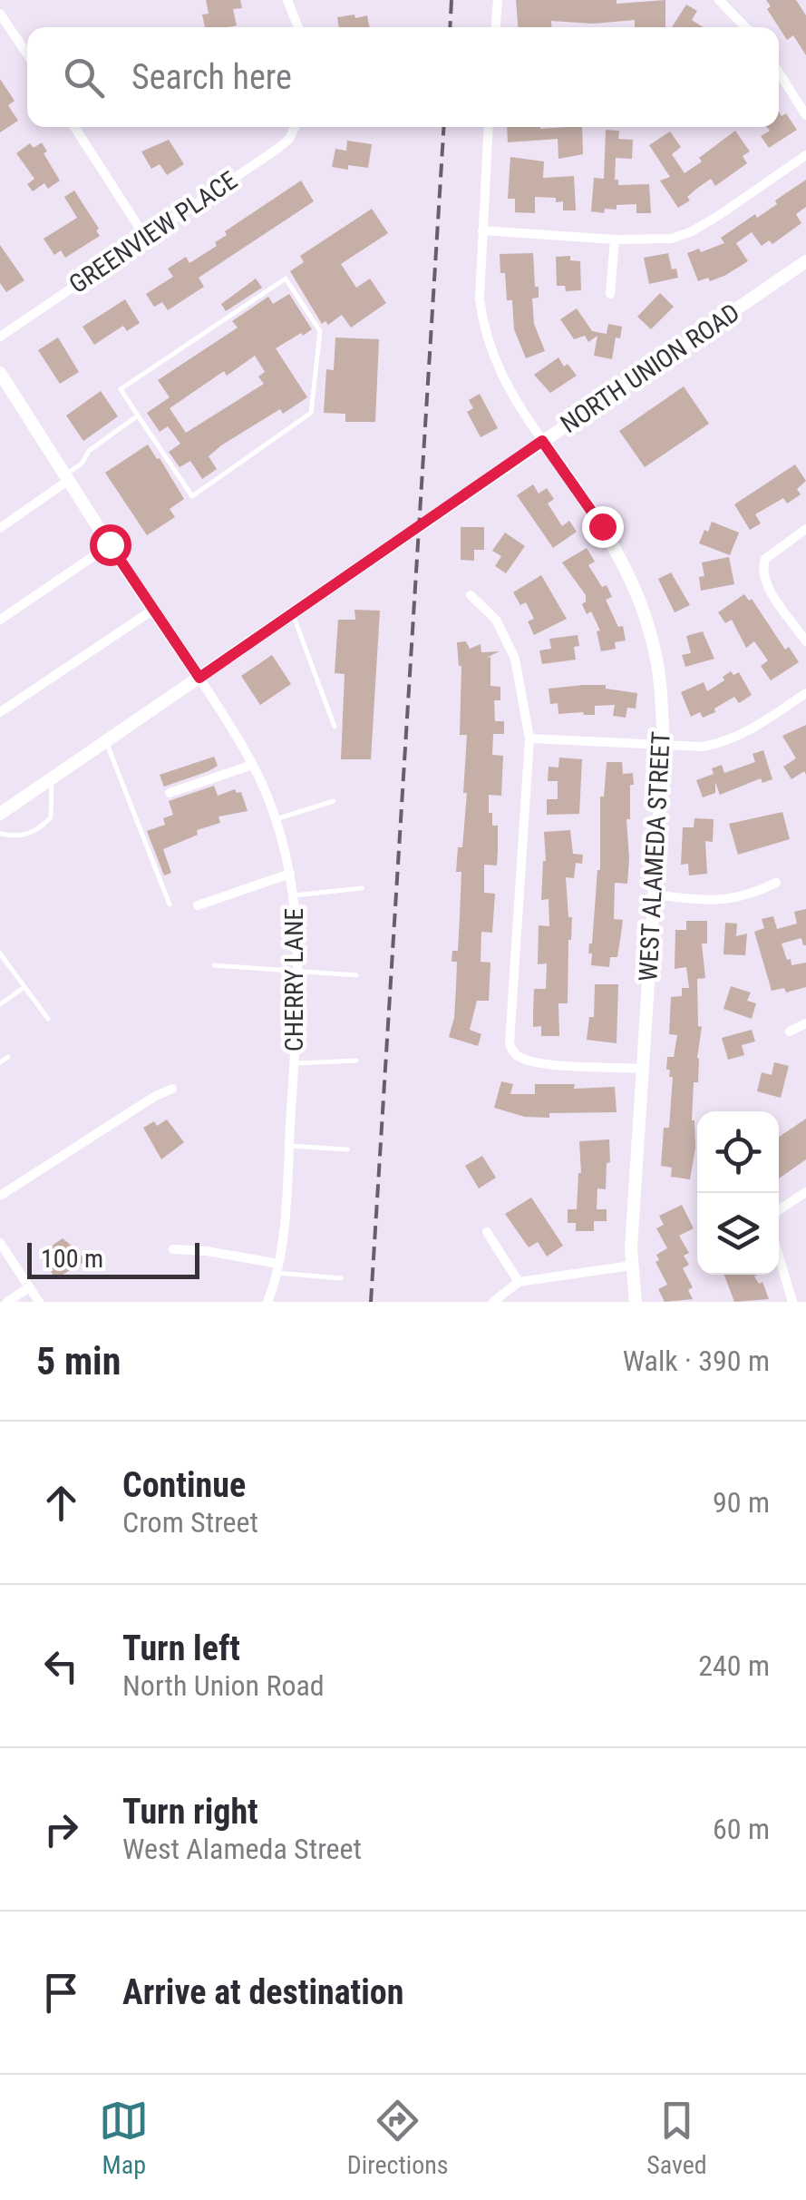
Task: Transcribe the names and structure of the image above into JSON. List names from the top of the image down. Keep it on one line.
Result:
{"streets":{"street":["GREENVIEW PLACE","NORTH UNION ROAD","WEST ALAMEDA STREET","CHERRY LANE"]},"crossings":[["NORTH UNION ROAD","WEST ALAMEDA STREET"],["NORTH UNION ROAD","CHERRY LANE"]],"scale_bar":"100 m","page":{"search":"Search here","scale":"100 m","heading":["5 min","Walk · 390 m"],"list":[["Continue","Crom Street","90 m"],["Turn left","North Union Road","240 m"],["Turn right","West Alameda Street","60 m"],"Arrive at destination"],"nav":["Map","Directions","Saved"]}}
